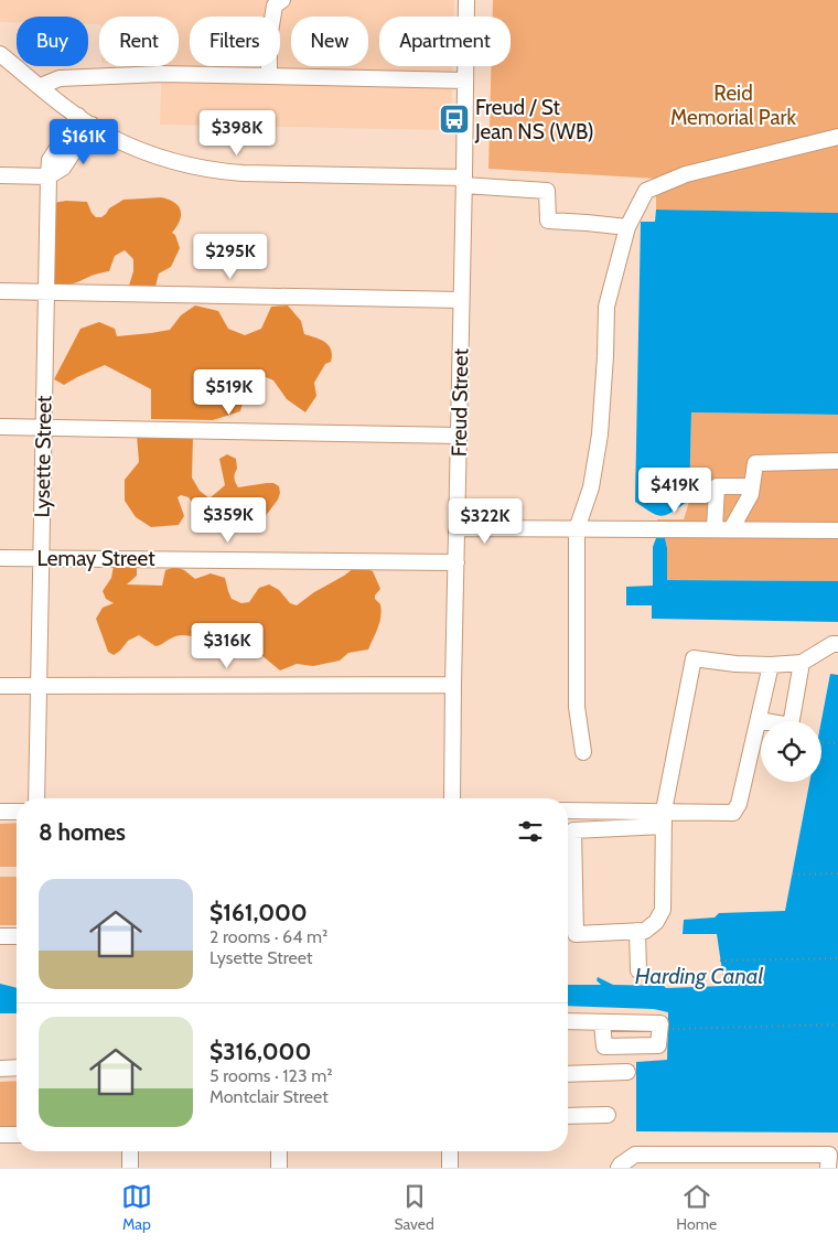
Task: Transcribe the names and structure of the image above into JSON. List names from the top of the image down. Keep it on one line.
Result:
{"streets":{"street":["Freud Street","Lysette Street","Lemay Street"]},"crossings":[["Freud Street","Lemay Street"],["Lysette Street","Lemay Street"]],"water":["Harding Canal"],"parks":["Reid Memorial Park"],"places":{"bus stop":["Freud / St Jean NS (WB)"]},"page":{"chip":["Buy","Rent","Filters","New","Apartment"],"price":["$398K","$161K","$295K","$519K","$419K","$359K","$322K","$316K"],"heading":"8 homes","list":[{"name":"$161,000","note":"2 rooms · 64 m² · Lysette Street"},{"name":"$316,000","note":"5 rooms · 123 m² · Montclair Street"}],"tabs":["Map","Saved","Home"]}}
